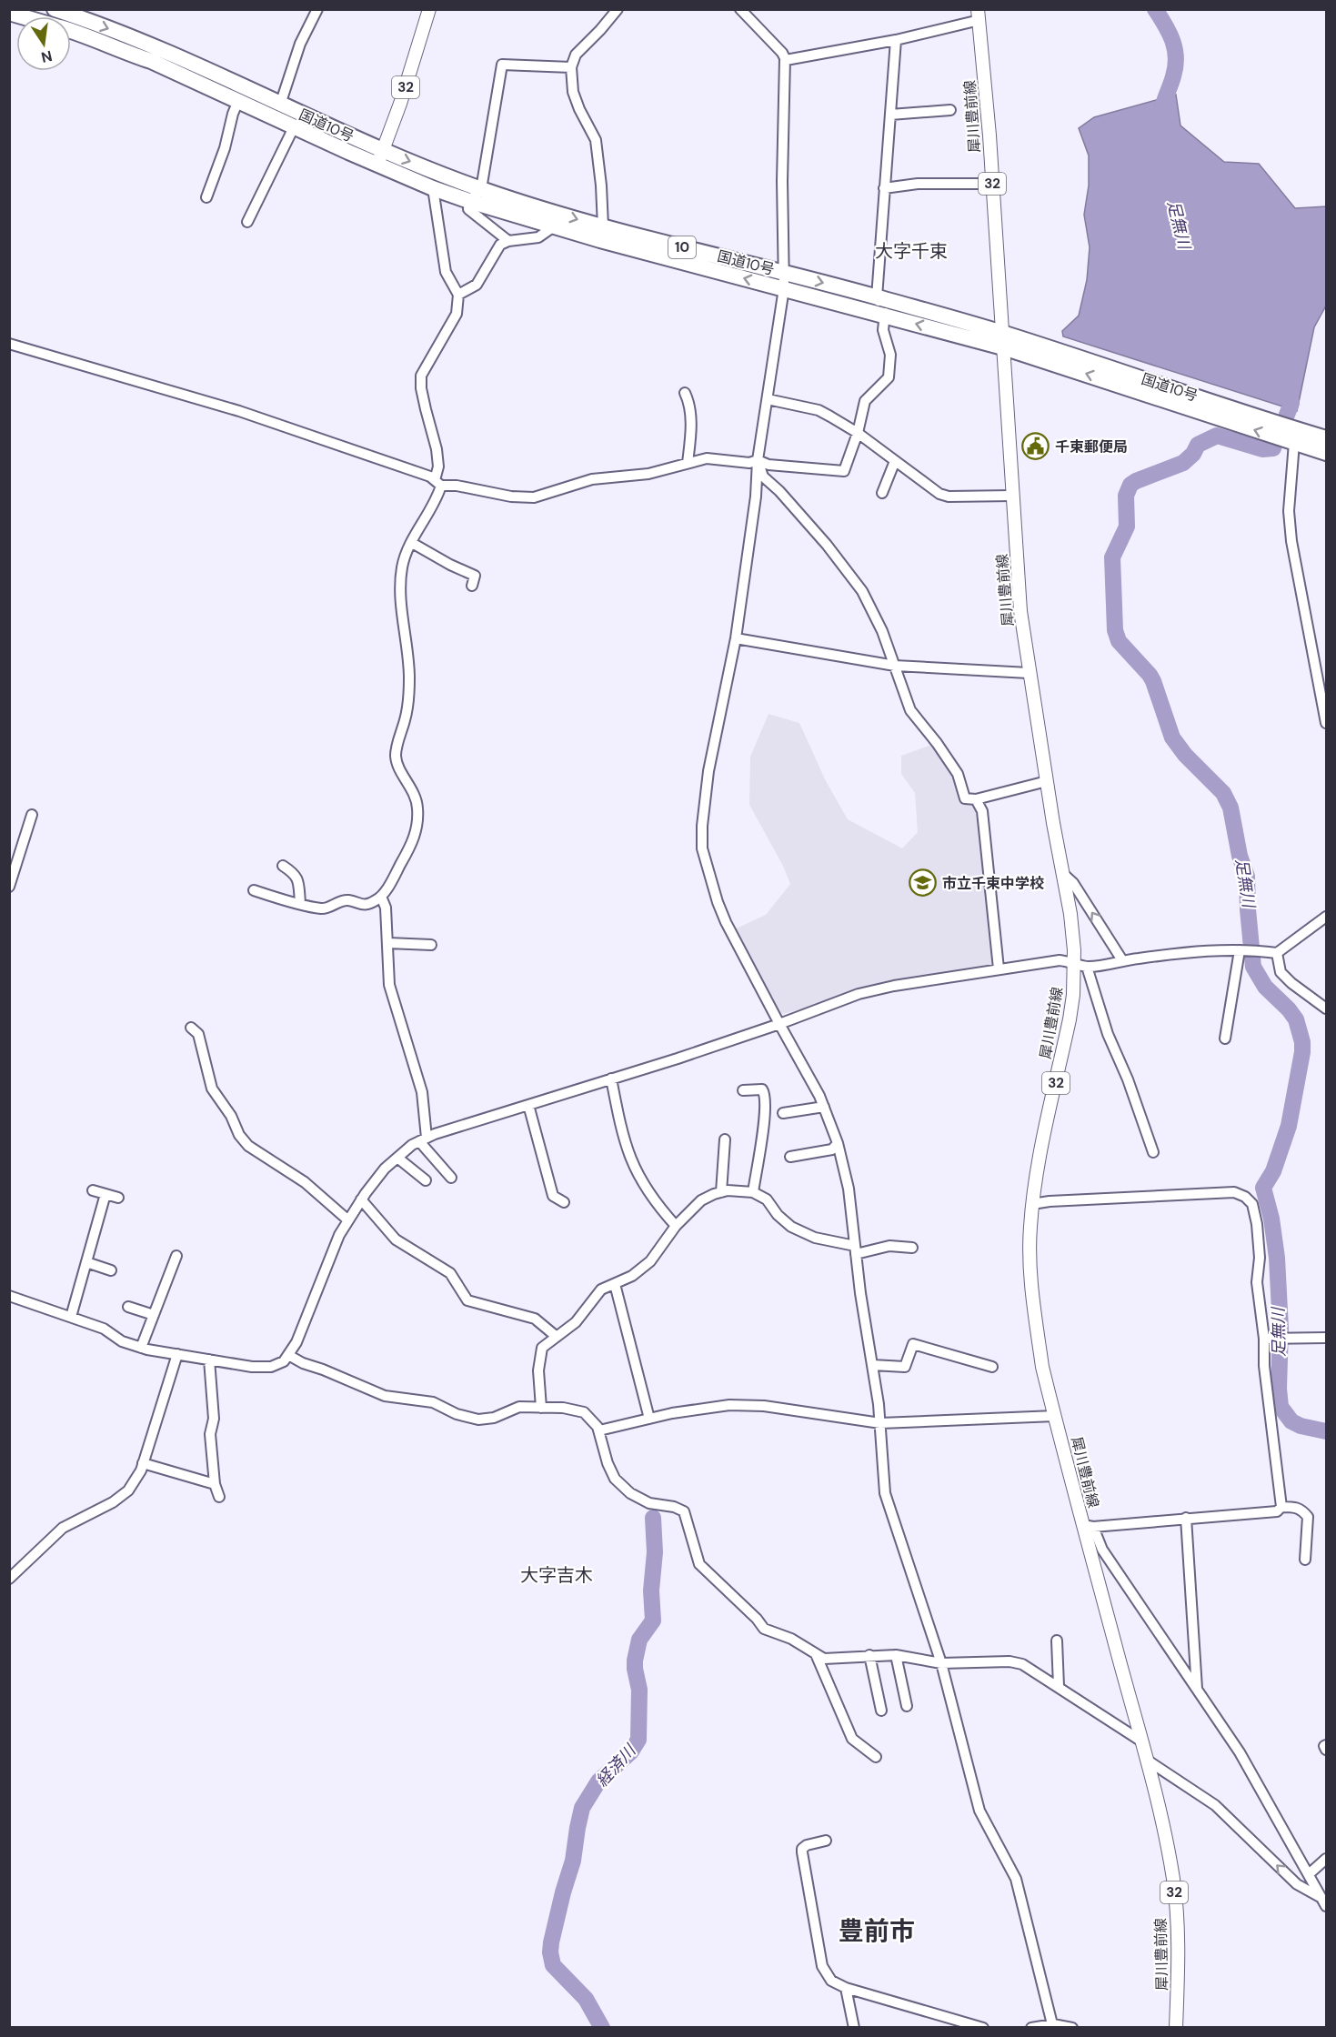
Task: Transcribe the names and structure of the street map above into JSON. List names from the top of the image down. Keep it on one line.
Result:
{"streets":{"highway":["国道10号","10"],"main road":["32","犀川豊前線"]},"crossings":[["32","国道10号"],["犀川豊前線","国道10号"]],"districts":["大字千束","大字吉木","豊前市"],"water":["足無川","経済川"],"places":{"public building":["千束郵便局"],"school or university":["市立千束中学校"]},"north":"bottom"}
